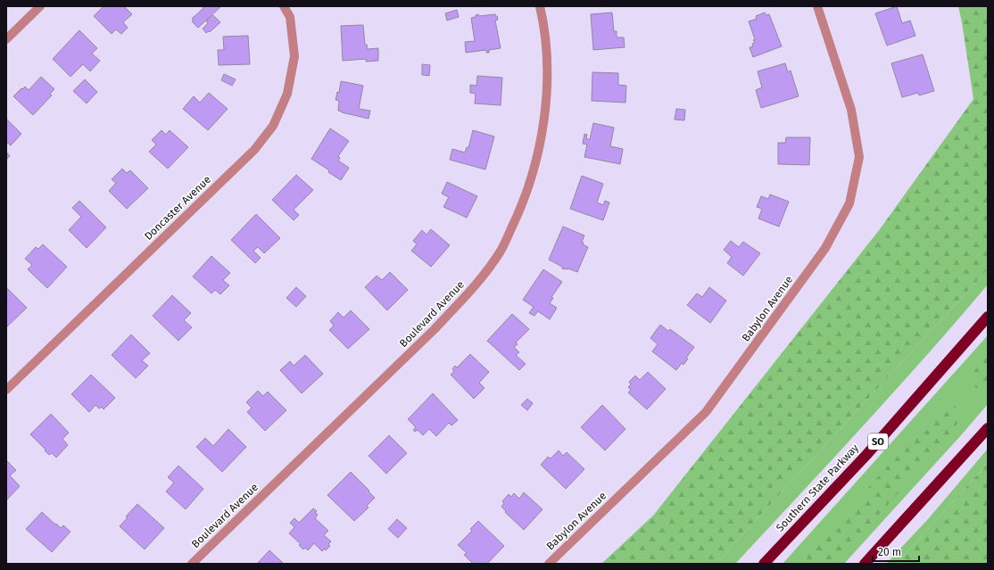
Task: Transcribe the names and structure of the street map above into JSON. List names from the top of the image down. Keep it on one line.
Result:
{"streets":{"highway":["SO","Southern State Parkway"],"street":["Doncaster Avenue","Babylon Avenue","Boulevard Avenue"]},"scale_bar":"20 m"}
